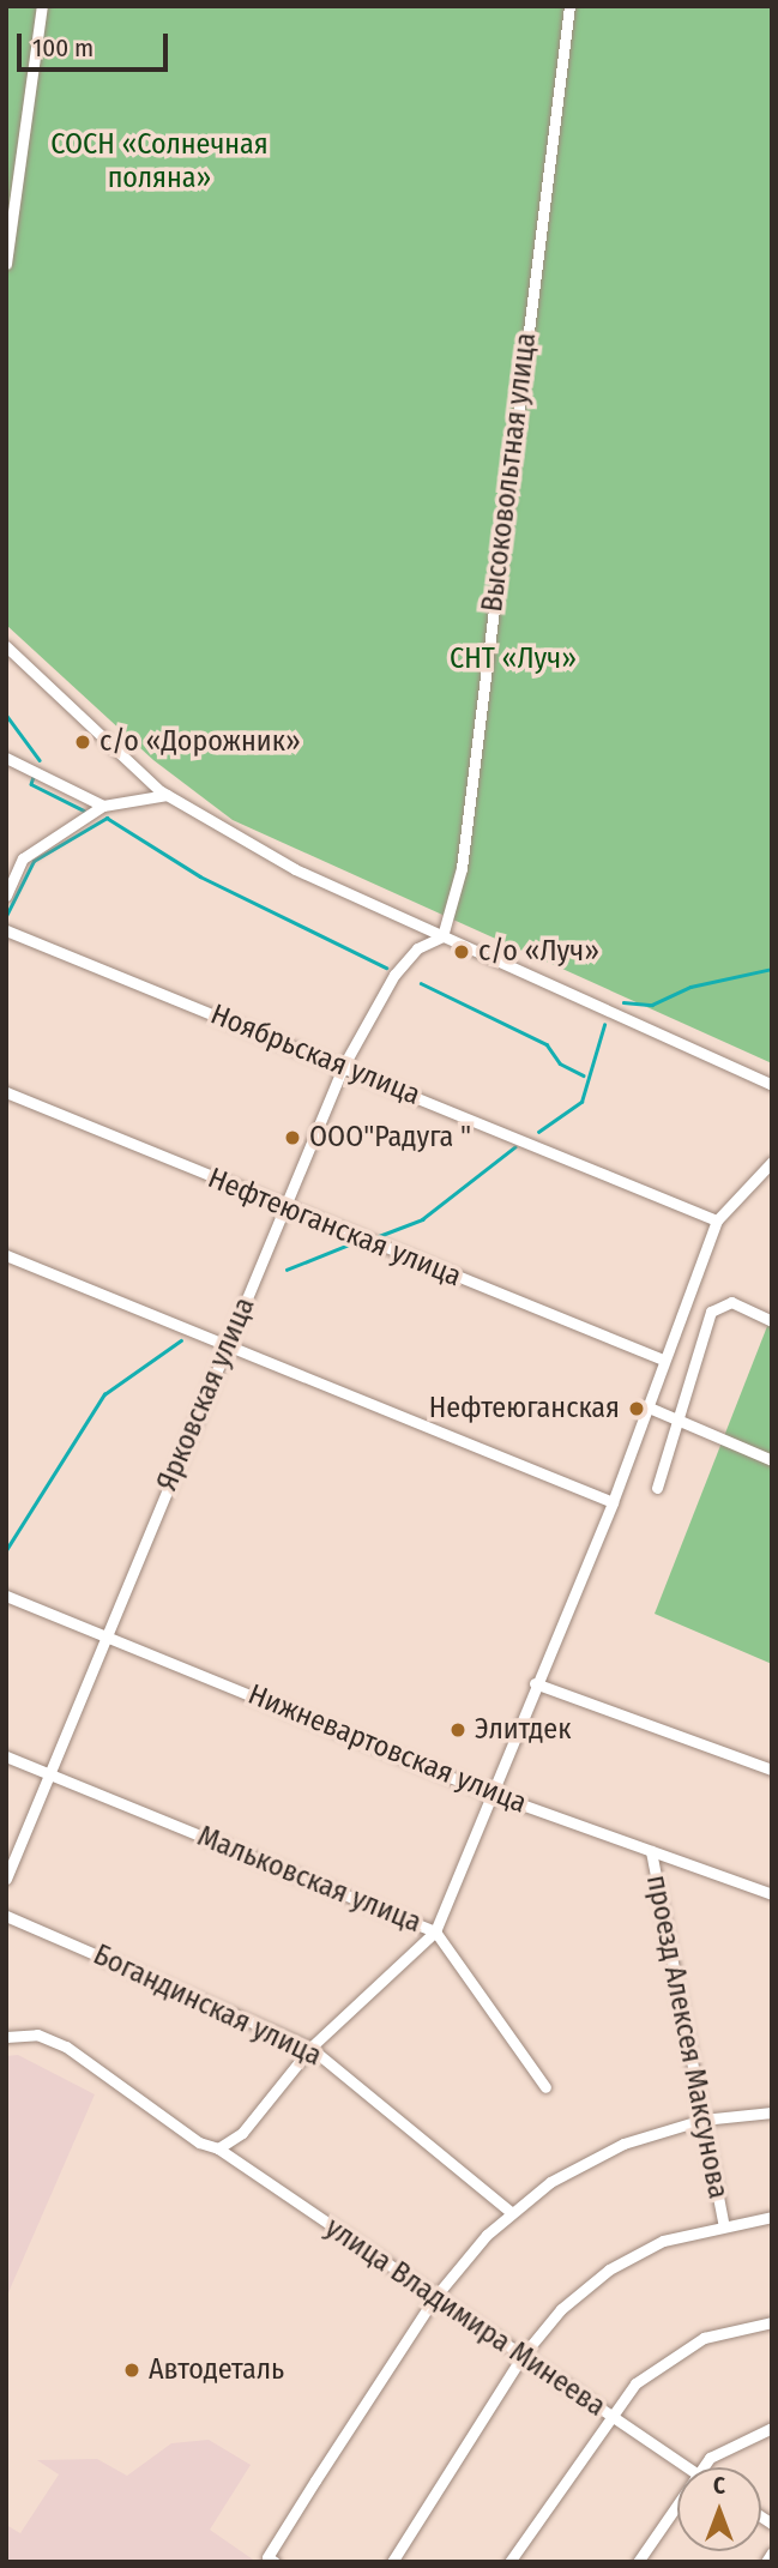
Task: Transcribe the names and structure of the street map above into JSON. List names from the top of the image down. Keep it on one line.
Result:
{"streets":{"street":["Высоковольтная улица","Ноябрьская улица","Нефтеюганская улица","Ярковская улица","Нижневартовская улица","Мальковская улица","Богандинская улица","проезд Алексея Максунова","улица Владимира Минеева"]},"crossings":[["Высоковольтная улица","Ярковская улица"],["Ноябрьская улица","Ярковская улица"],["Нефтеюганская улица","Ярковская улица"],["Ярковская улица","Нижневартовская улица"],["Ярковская улица","Мальковская улица"],["Нижневартовская улица","проезд Алексея Максунова"]],"parks":["СОСН «Солнечная поляна»","СНТ «Луч»"],"places":["с/о «Дорожник»","с/о «Луч»","ООО\"Радуга \"","Нефтеюганская","Элитдек","Автодеталь"],"scale_bar":"100 m","north":"top"}
